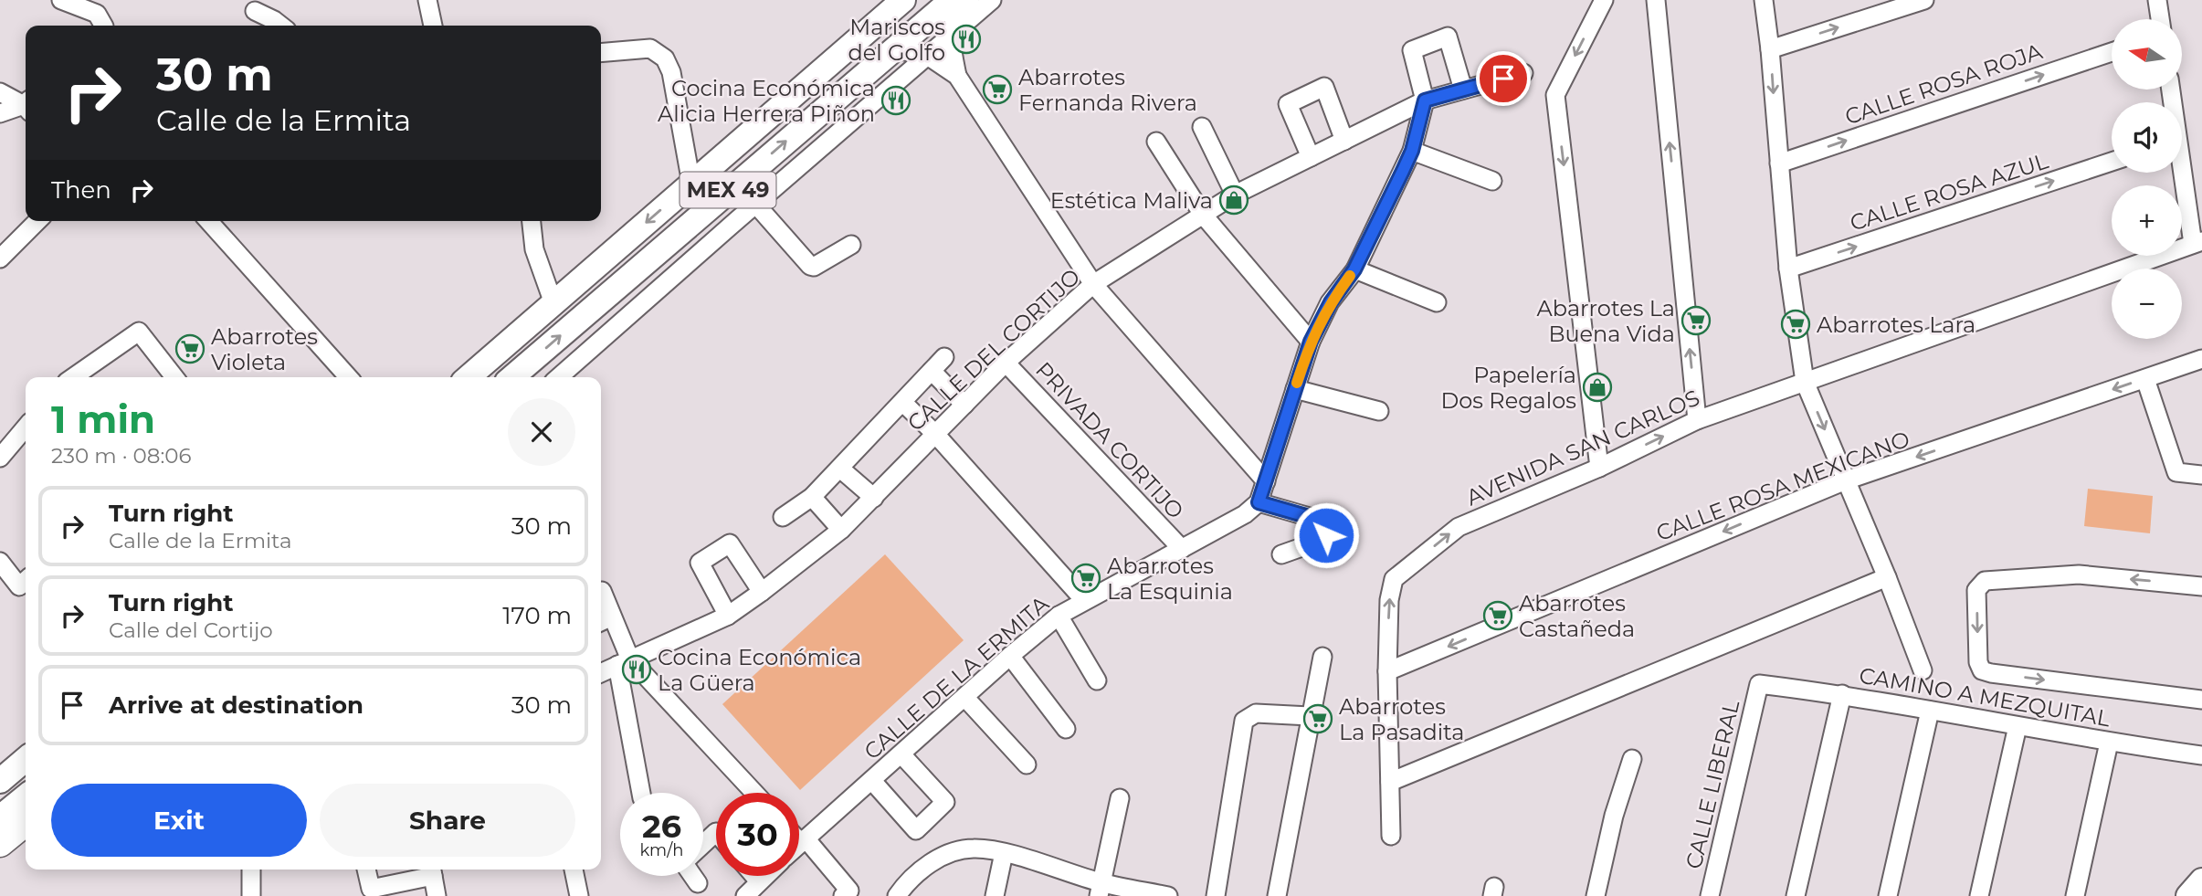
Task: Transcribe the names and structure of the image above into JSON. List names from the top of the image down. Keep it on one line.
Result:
{"streets":{"main road":["MEX 49"],"street":["CALLE ROSA ROJA","CALLE ROSA AZUL","CALLE DEL CORTIJO","PRIVADA CORTIJO","AVENIDA SAN CARLOS","CALLE ROSA MEXICANO","CALLE DE LA ERMITA","CAMINO A MEZQUITAL","CALLE LIBERAL"]},"crossings":[["CALLE DEL CORTIJO","PRIVADA CORTIJO"],["PRIVADA CORTIJO","CALLE DE LA ERMITA"],["AVENIDA SAN CARLOS","CALLE ROSA MEXICANO"],["CAMINO A MEZQUITAL","CALLE LIBERAL"]],"one_way":["CALLE ROSA AZUL","AVENIDA SAN CARLOS"],"places":{"restaurant":["Mariscos del Golfo","Cocina Económica Alicia Herrera Piñon","Cocina Económica La Güera"],"supermarket":["Abarrotes Fernanda Rivera","Abarrotes La Buena Vida","Abarrotes Lara","Abarrotes Violeta","Abarrotes La Esquinia","Abarrotes Castañeda","Abarrotes La Pasadita"],"shop":["Estética Maliva","Papelería Dos Regalos"]},"north":"left","page":{"map_buttons":["+","−"],"turn":["30 m","Calle de la Ermita"],"then":"Then","heading":["1 min","230 m · 08:06"],"list":[{"name":"Turn right","note":"Calle de la Ermita","value":"30 m"},{"name":"Turn right","note":"Calle del Cortijo","value":"170 m"},{"name":"Arrive at destination","value":"30 m"}],"buttons":["Exit","Share"],"speed":"26 km/h","limit":"30"}}
